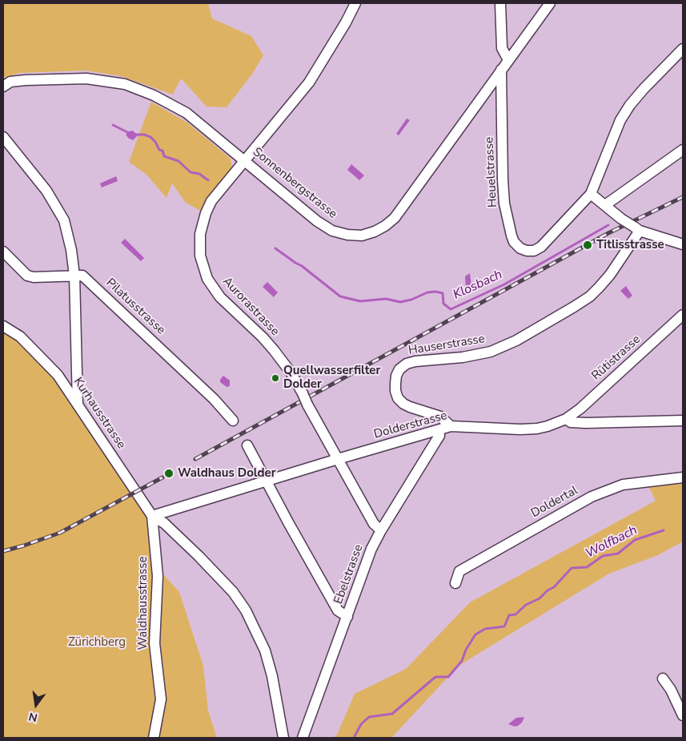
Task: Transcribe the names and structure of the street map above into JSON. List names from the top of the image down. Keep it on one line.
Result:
{"streets":{"street":["Heuelstrasse","Sonnenbergstrasse","Pilatusstrasse","Aurorastrasse","Hauserstrasse","Rütistrasse","Kurhausstrasse","Dolderstrasse","Doldertal","Ebelstrasse","Waldhausstrasse"]},"crossings":[["Heuelstrasse","Sonnenbergstrasse"],["Sonnenbergstrasse","Aurorastrasse"],["Aurorastrasse","Dolderstrasse"],["Aurorastrasse","Ebelstrasse"],["Hauserstrasse","Dolderstrasse"],["Rütistrasse","Dolderstrasse"],["Kurhausstrasse","Dolderstrasse"],["Kurhausstrasse","Waldhausstrasse"],["Dolderstrasse","Ebelstrasse"],["Dolderstrasse","Waldhausstrasse"]],"water":["Klosbach","Wolfbach"],"parks":["Zürichberg"],"places":["Titlisstrasse","Quellwasserfilter Dolder","Waldhaus Dolder"],"north":"bottom"}
